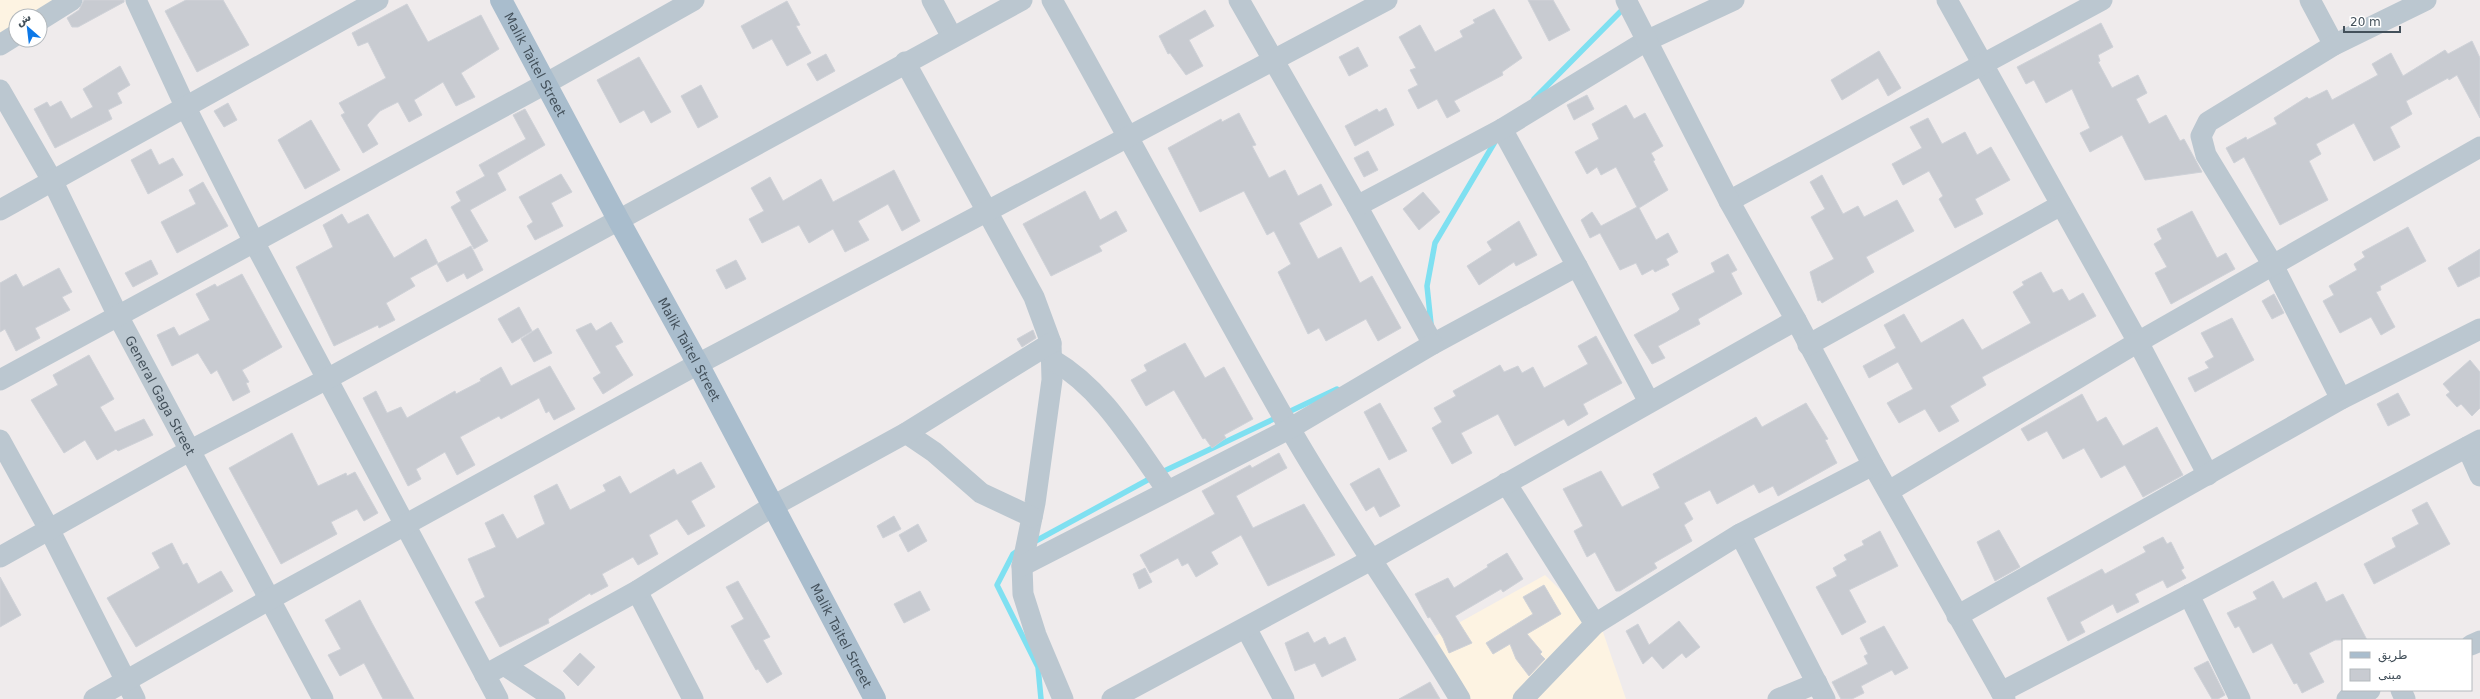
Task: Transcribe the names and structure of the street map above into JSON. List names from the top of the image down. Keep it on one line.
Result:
{"streets":{"main road":["Malik Taitel Street"],"street":["General Gaga Street"]},"legend":["طريق","مبنى"],"scale_bar":"20 m","north":"top left"}
